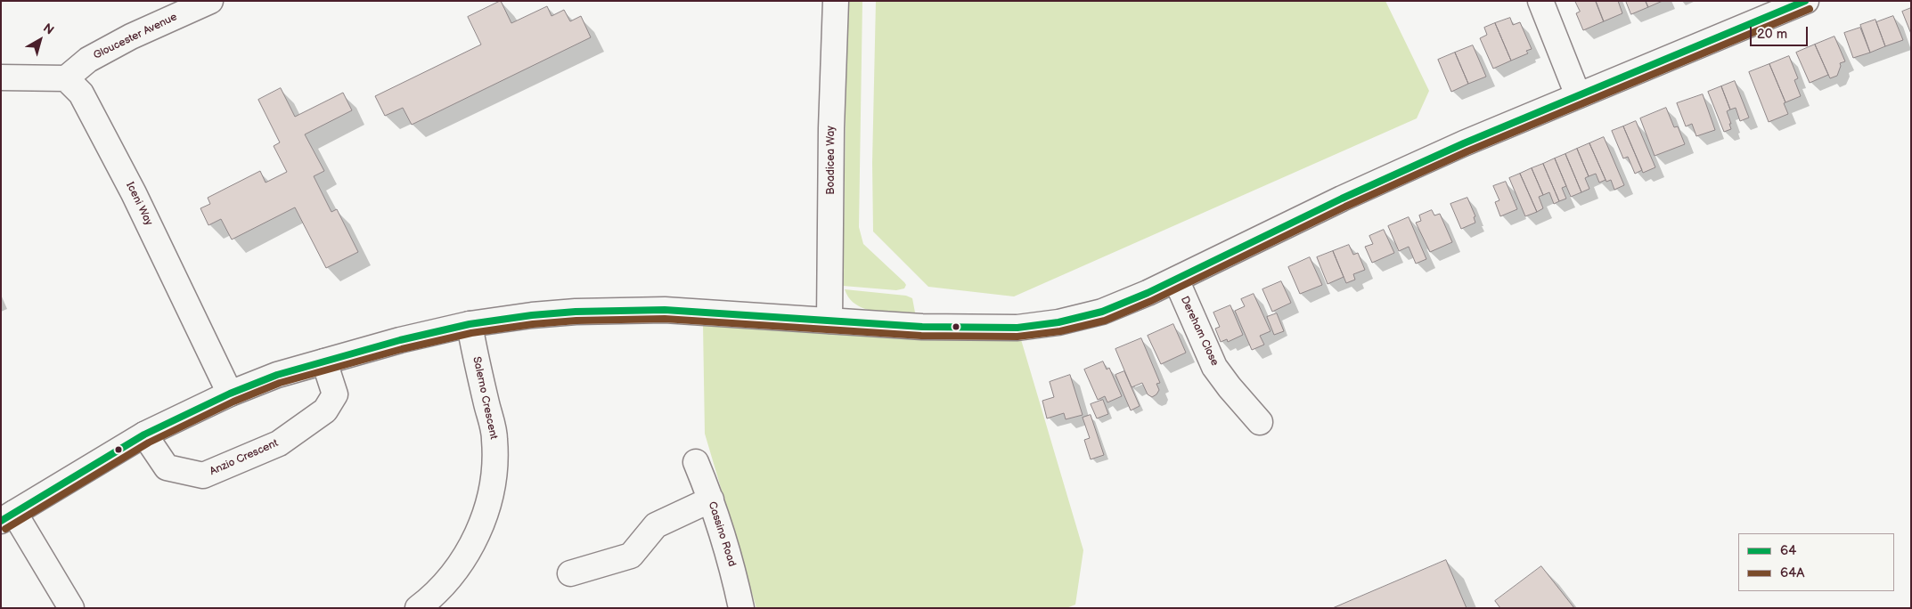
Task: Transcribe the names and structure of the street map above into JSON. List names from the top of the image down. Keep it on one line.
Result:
{"streets":{"street":["Gloucester Avenue","Boadicea Way","Iceni Way","Dereham Close","Salerno Crescent","Anzio Crescent","Cassino Road"]},"crossings":[["Gloucester Avenue","Iceni Way"]],"lines":["transit line 64","transit line 64A"],"legend":["64","64A"],"scale_bar":"20 m","north":"top right"}
